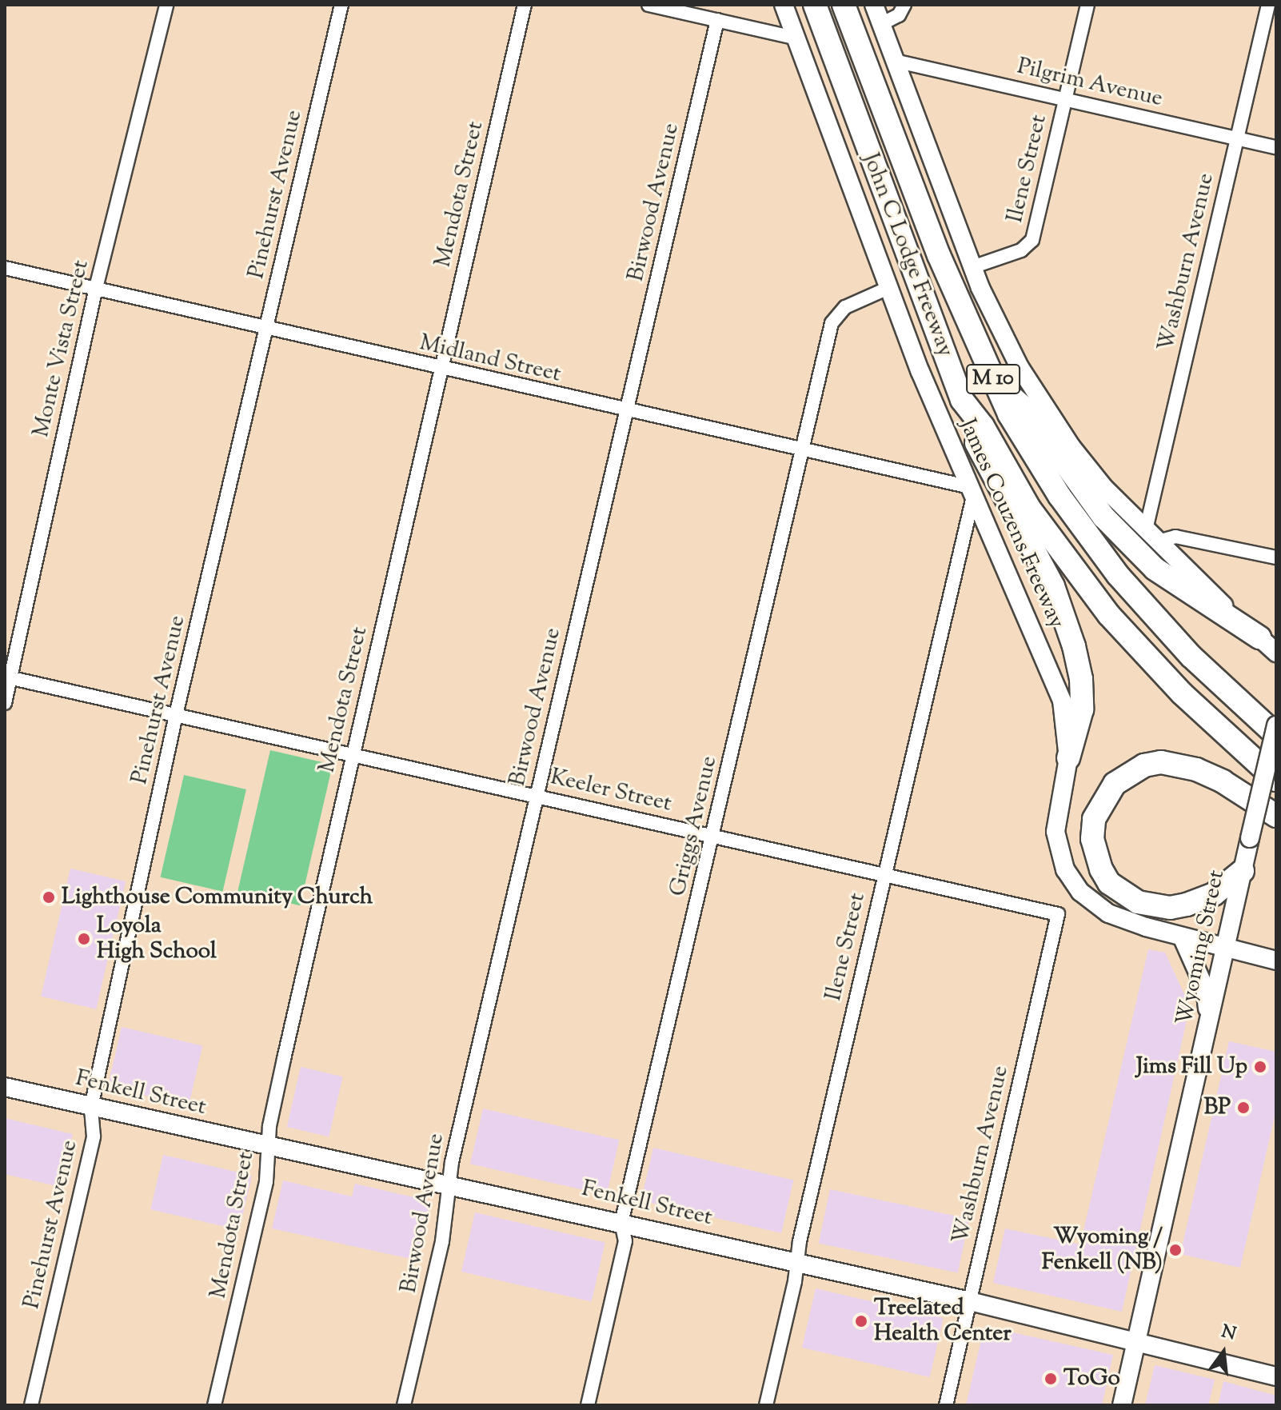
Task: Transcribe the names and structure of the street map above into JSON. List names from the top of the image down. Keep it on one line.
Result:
{"streets":{"highway":["John C Lodge Freeway","M 10"],"street":["Pilgrim Avenue","Ilene Street","Pinehurst Avenue","Mendota Street","Birwood Avenue","Washburn Avenue","Monte Vista Street","Midland Street","James Couzens Freeway","Keeler Street","Griggs Avenue","Wyoming Street","Fenkell Street"]},"crossings":[["Pilgrim Avenue","Ilene Street"],["Pilgrim Avenue","Washburn Avenue"],["Ilene Street","Midland Street"],["Ilene Street","James Couzens Freeway"],["Ilene Street","Keeler Street"],["Ilene Street","Fenkell Street"],["Pinehurst Avenue","Midland Street"],["Pinehurst Avenue","Keeler Street"],["Pinehurst Avenue","Fenkell Street"],["Mendota Street","Midland Street"],["Mendota Street","Keeler Street"],["Mendota Street","Fenkell Street"],["Birwood Avenue","Midland Street"],["Birwood Avenue","Keeler Street"],["Birwood Avenue","Fenkell Street"],["Washburn Avenue","Keeler Street"],["Washburn Avenue","Fenkell Street"],["Monte Vista Street","Midland Street"],["Monte Vista Street","Keeler Street"],["Midland Street","James Couzens Freeway"],["Midland Street","Griggs Avenue"],["James Couzens Freeway","Griggs Avenue"],["James Couzens Freeway","Wyoming Street"],["Keeler Street","Griggs Avenue"],["Griggs Avenue","Fenkell Street"],["Wyoming Street","Fenkell Street"]],"places":["Lighthouse Community Church","Loyola High School","Jims Fill Up","BP","Wyoming / Fenkell (NB)","Treelated Health Center","ToGo"],"north":"top"}
